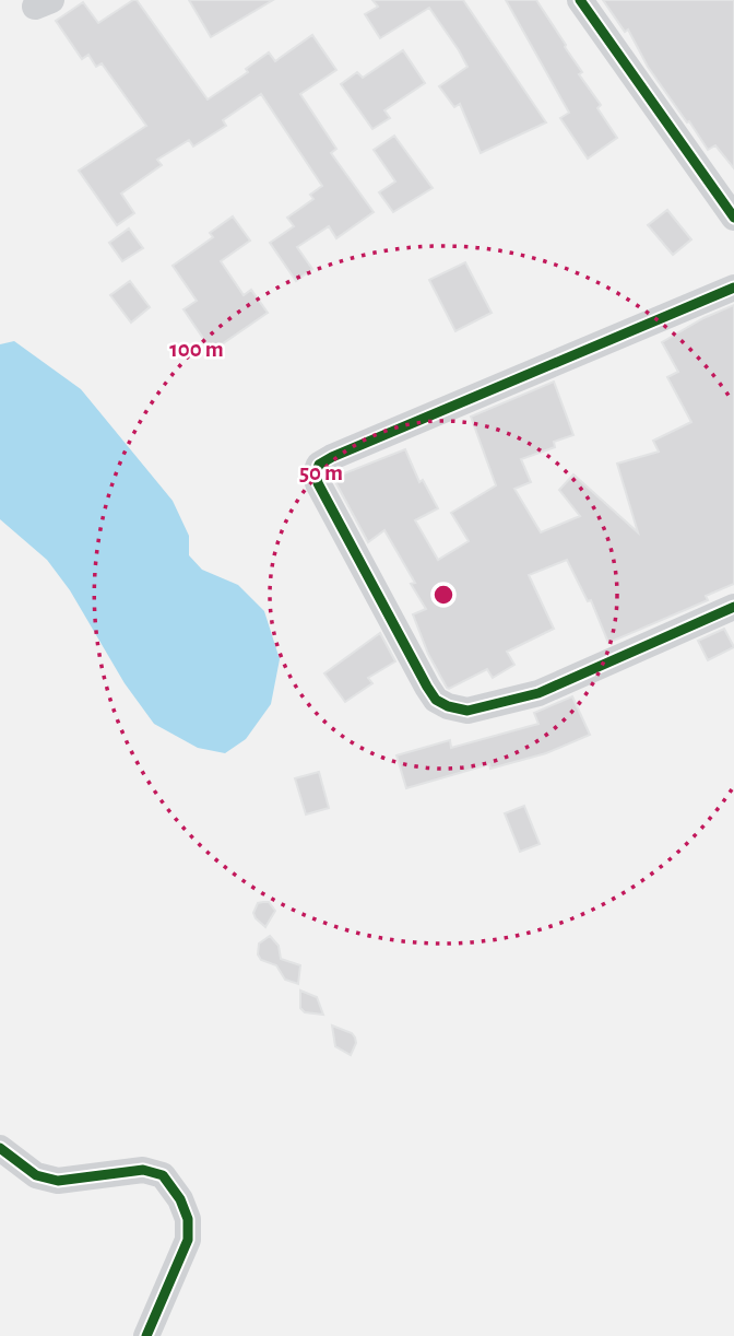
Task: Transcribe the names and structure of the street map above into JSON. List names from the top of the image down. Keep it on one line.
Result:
{"rings":["100 m","50 m"]}
